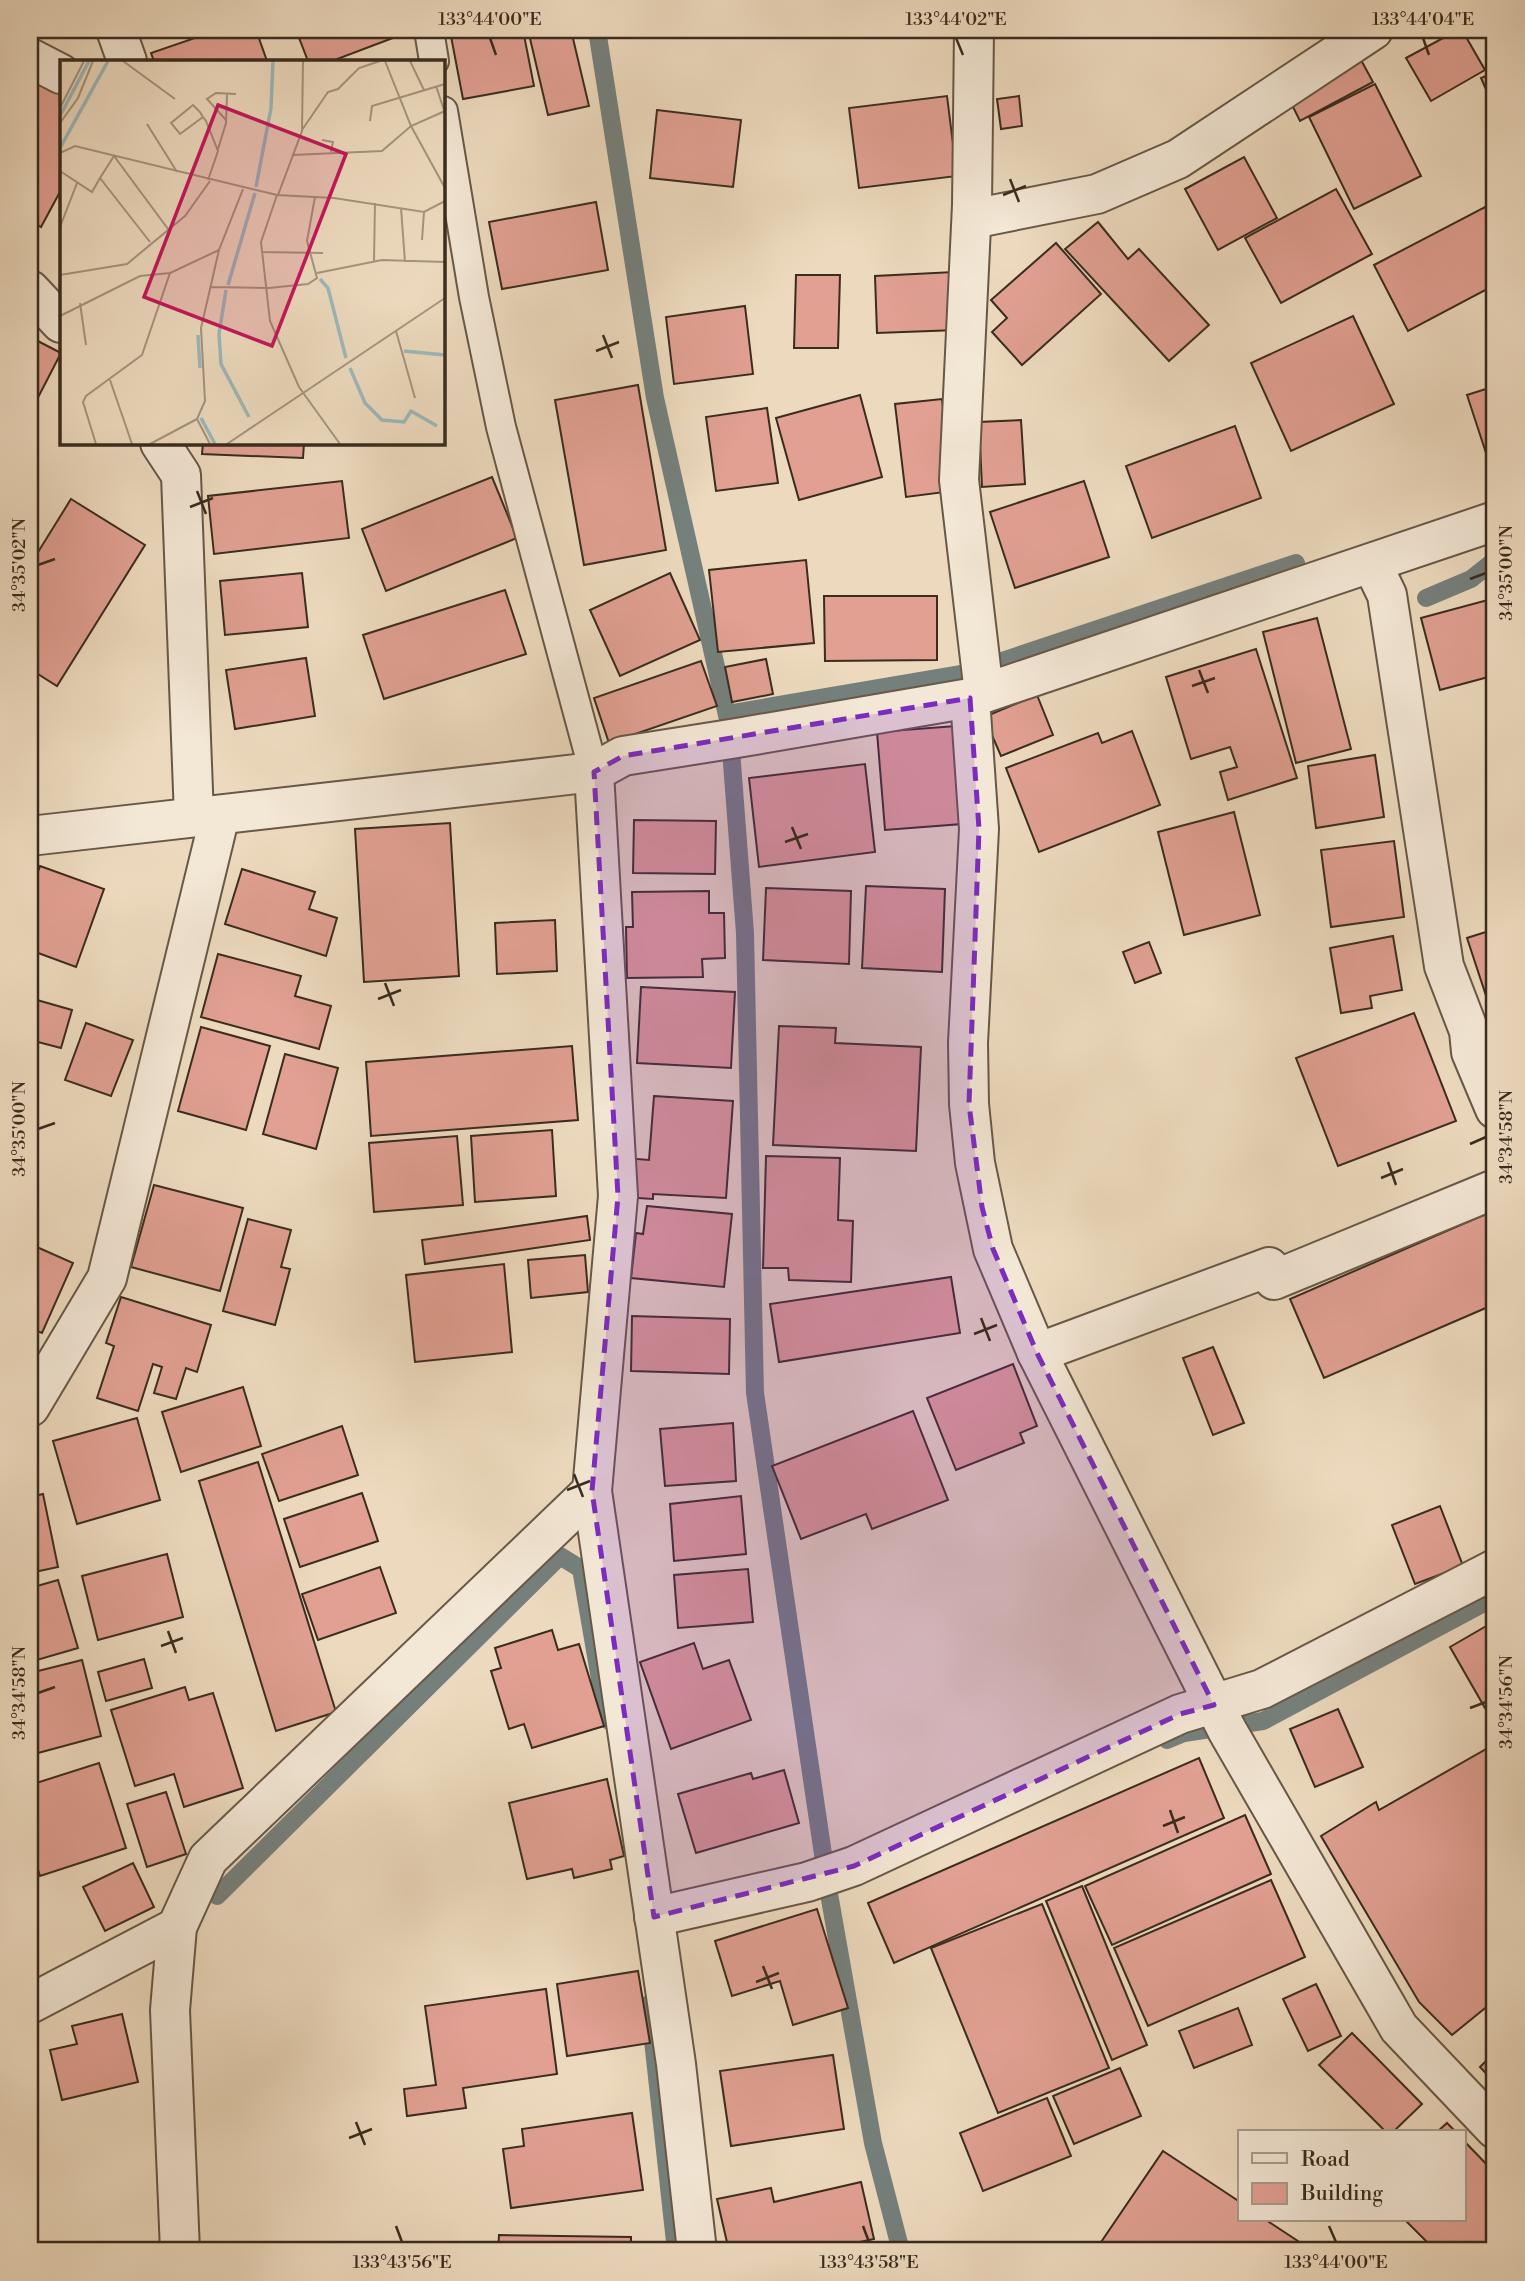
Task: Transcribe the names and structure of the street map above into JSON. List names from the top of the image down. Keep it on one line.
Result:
{"legend":["Road","Building"],"coordinates":["133°44'00\"E","133°44'02\"E","133°44'04\"E","34°35'02\"N","34°35'00\"N","34°34'58\"N","34°34'56\"N","133°43'56\"E","133°43'58\"E"]}
